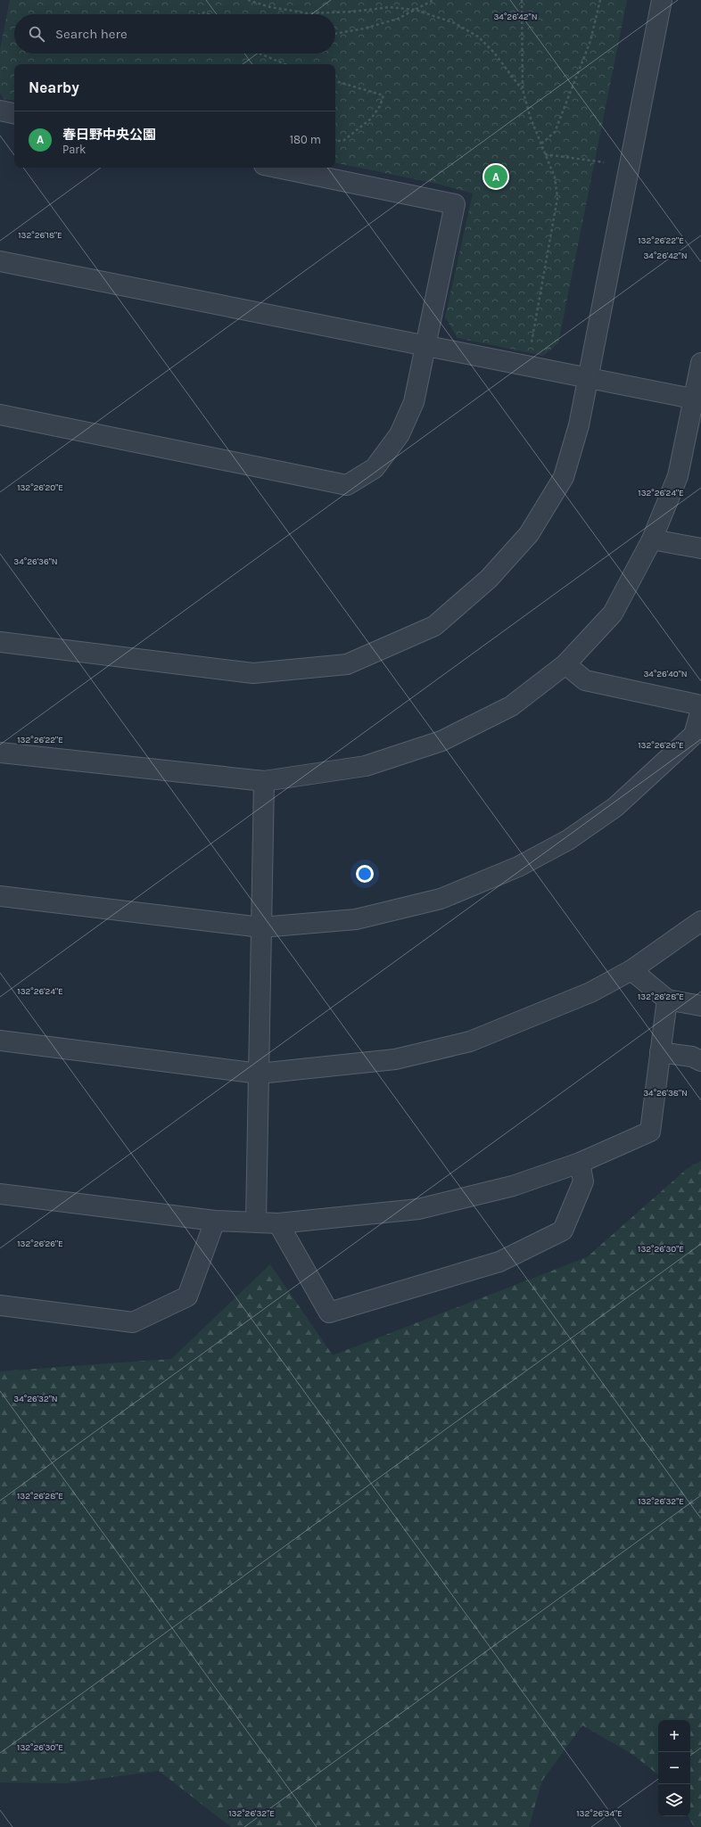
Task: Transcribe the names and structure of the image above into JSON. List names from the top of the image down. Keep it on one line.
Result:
{"page":{"search":"Search here","heading":"Nearby","list":[{"mark":"A","name":"春日野中央公園","note":"Park","value":"180 m"}],"pins":"A","map_buttons":["+","−"]},"coordinates":["34°26'42\"N","132°26'18\"E","132°26'22\"E","132°26'20\"E","132°26'24\"E","34°26'36\"N","34°26'40\"N","132°26'26\"E","132°26'28\"E","34°26'38\"N","132°26'30\"E","34°26'32\"N","132°26'32\"E","132°26'34\"E"]}
